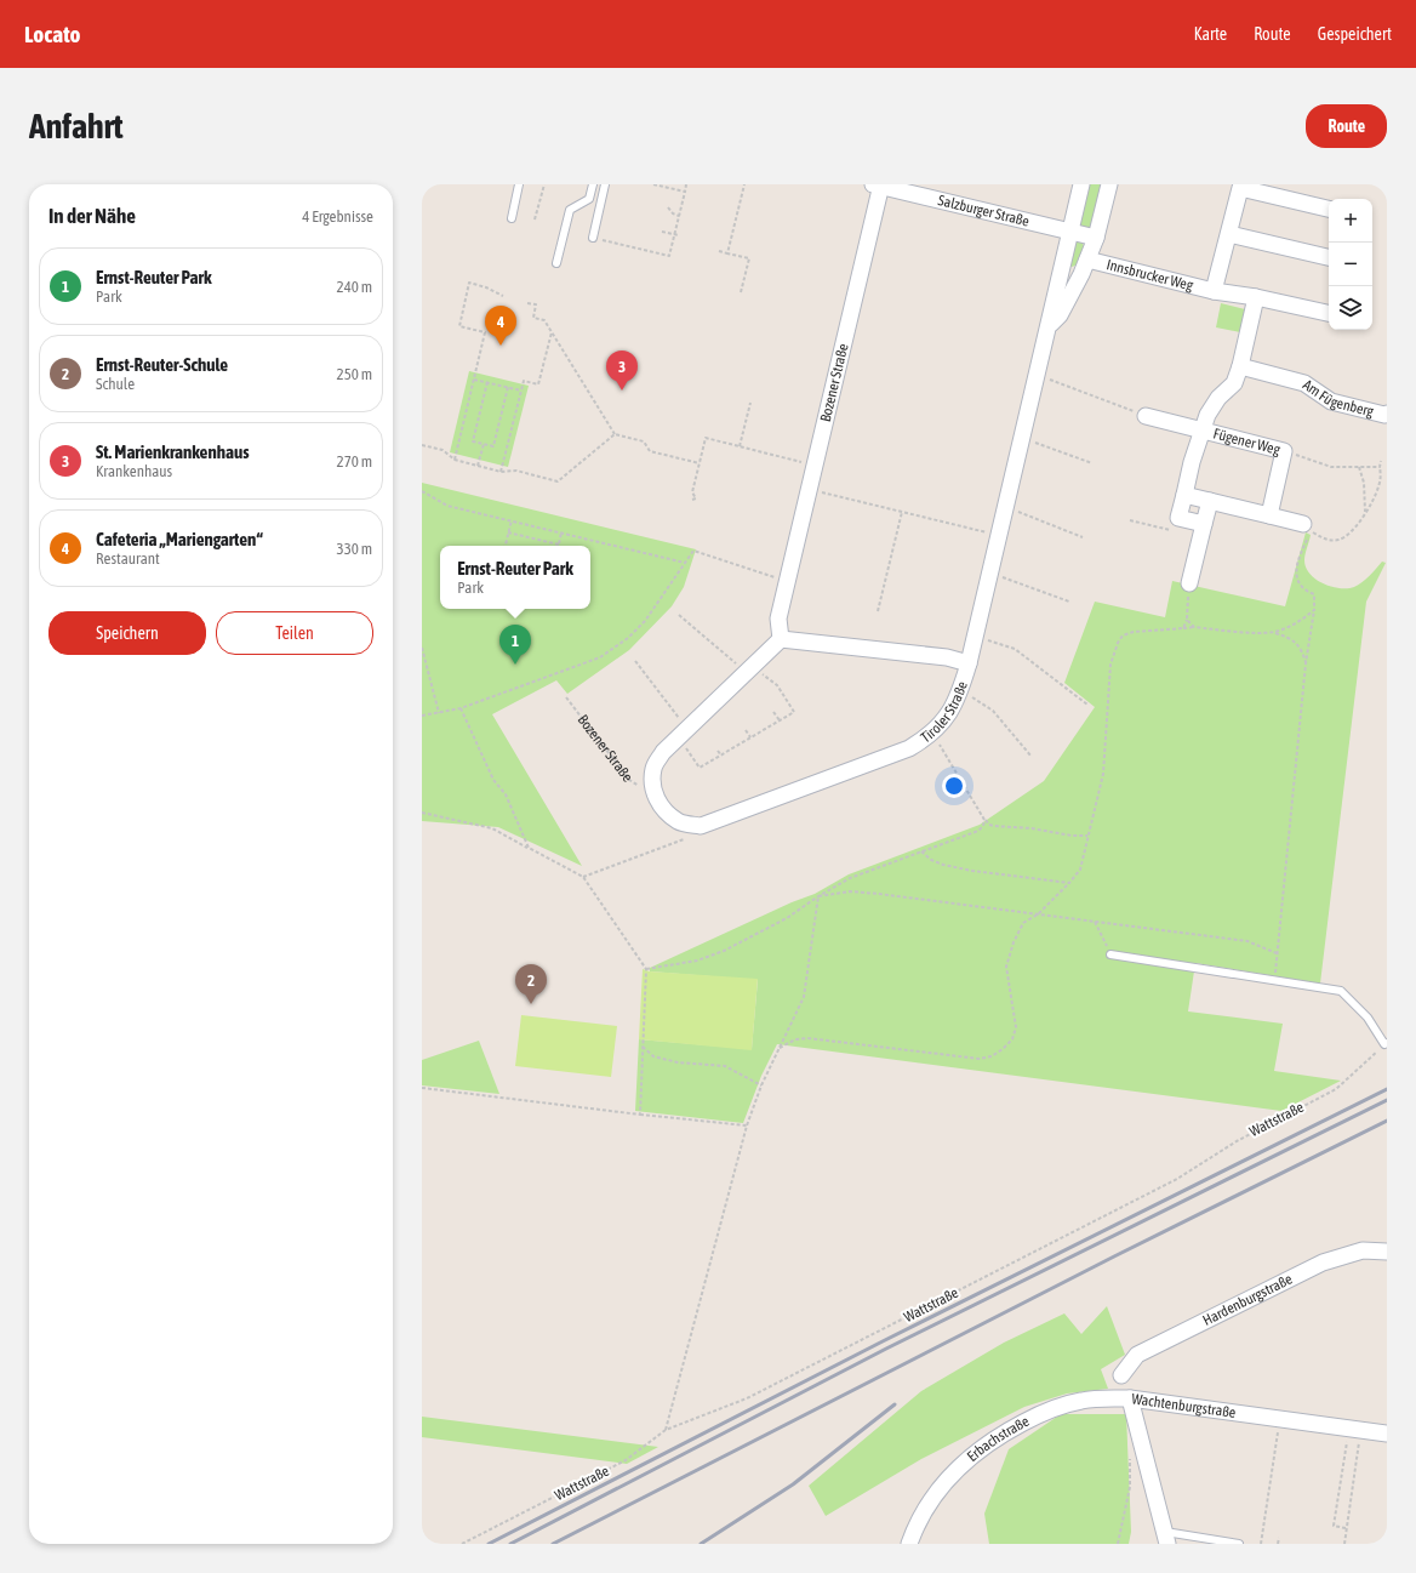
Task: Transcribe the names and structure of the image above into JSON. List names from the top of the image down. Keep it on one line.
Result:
{"streets":{"street":["Salzburger Straße","Innsbrucker Weg","Bozener Straße","Am Fügenberg","Fügener Weg","Tiroler Straße","Hardenburgstraße","Wachtenburgstraße","Erbachstraße"],"path":["Wattstraße"]},"crossings":[["Salzburger Straße","Bozener Straße"],["Salzburger Straße","Tiroler Straße"],["Innsbrucker Weg","Fügener Weg"],["Innsbrucker Weg","Tiroler Straße"],["Bozener Straße","Tiroler Straße"],["Am Fügenberg","Fügener Weg"],["Wachtenburgstraße","Erbachstraße"]],"page":{"header":"Locato","nav":["Karte","Route","Gespeichert"],"buttons":["Route",["Speichern","Teilen"]],"title":"Anfahrt","heading":["In der Nähe","4 Ergebnisse"],"map_buttons":["+","−"],"list":[{"mark":"1","name":"Ernst-Reuter Park","note":"Park","value":"240 m"},{"mark":"2","name":"Ernst-Reuter-Schule","note":"Schule","value":"250 m"},{"mark":"3","name":"St. Marienkrankenhaus","note":"Krankenhaus","value":"270 m"},{"mark":"4","name":"Cafeteria „Mariengarten“","note":"Restaurant","value":"330 m"}],"pins":["4","3","1","2"],"popup":["Ernst-Reuter Park","Park"]}}
